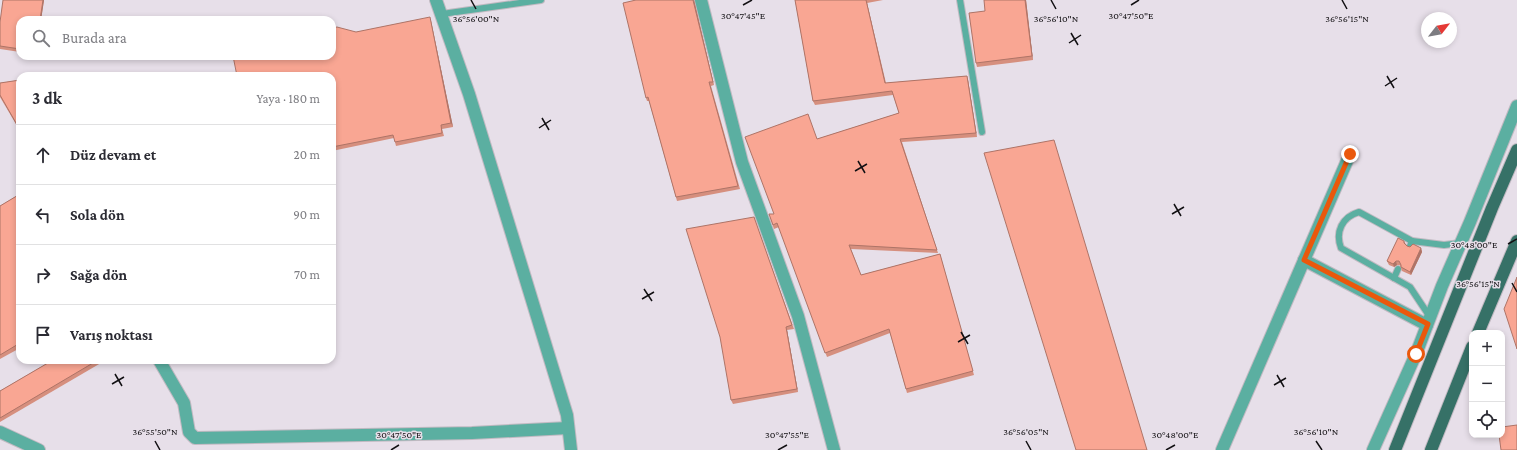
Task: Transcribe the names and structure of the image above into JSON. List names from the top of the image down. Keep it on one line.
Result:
{"north":"top right","page":{"search":"Burada ara","heading":["3 dk","Yaya · 180 m"],"list":[["Düz devam et","20 m"],["Sola dön","90 m"],["Sağa dön","70 m"],"Varış noktası"],"map_buttons":["+","−"]},"coordinates":["30°47'50\"E","30°47'45\"E","36°56'00\"N","36°56'10\"N","36°56'15\"N","30°48'00\"E","36°55'50\"N","36°56'05\"N","30°47'55\"E"]}
